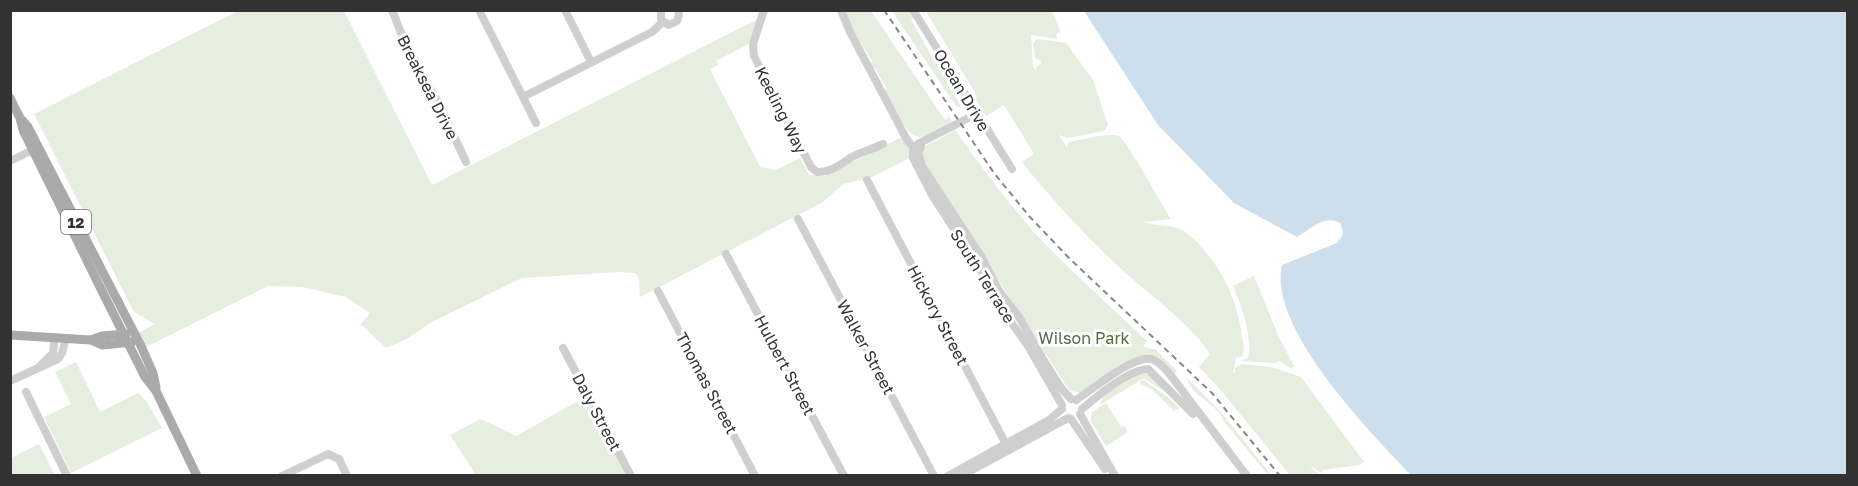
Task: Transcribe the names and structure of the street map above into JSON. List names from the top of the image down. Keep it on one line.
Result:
{"streets":{"main road":["12"],"street":["Breaksea Drive","Ocean Drive","Keeling Way","South Terrace","Hickory Street","Walker Street","Hulbert Street","Thomas Street","Daly Street"]},"parks":["Wilson Park"]}
